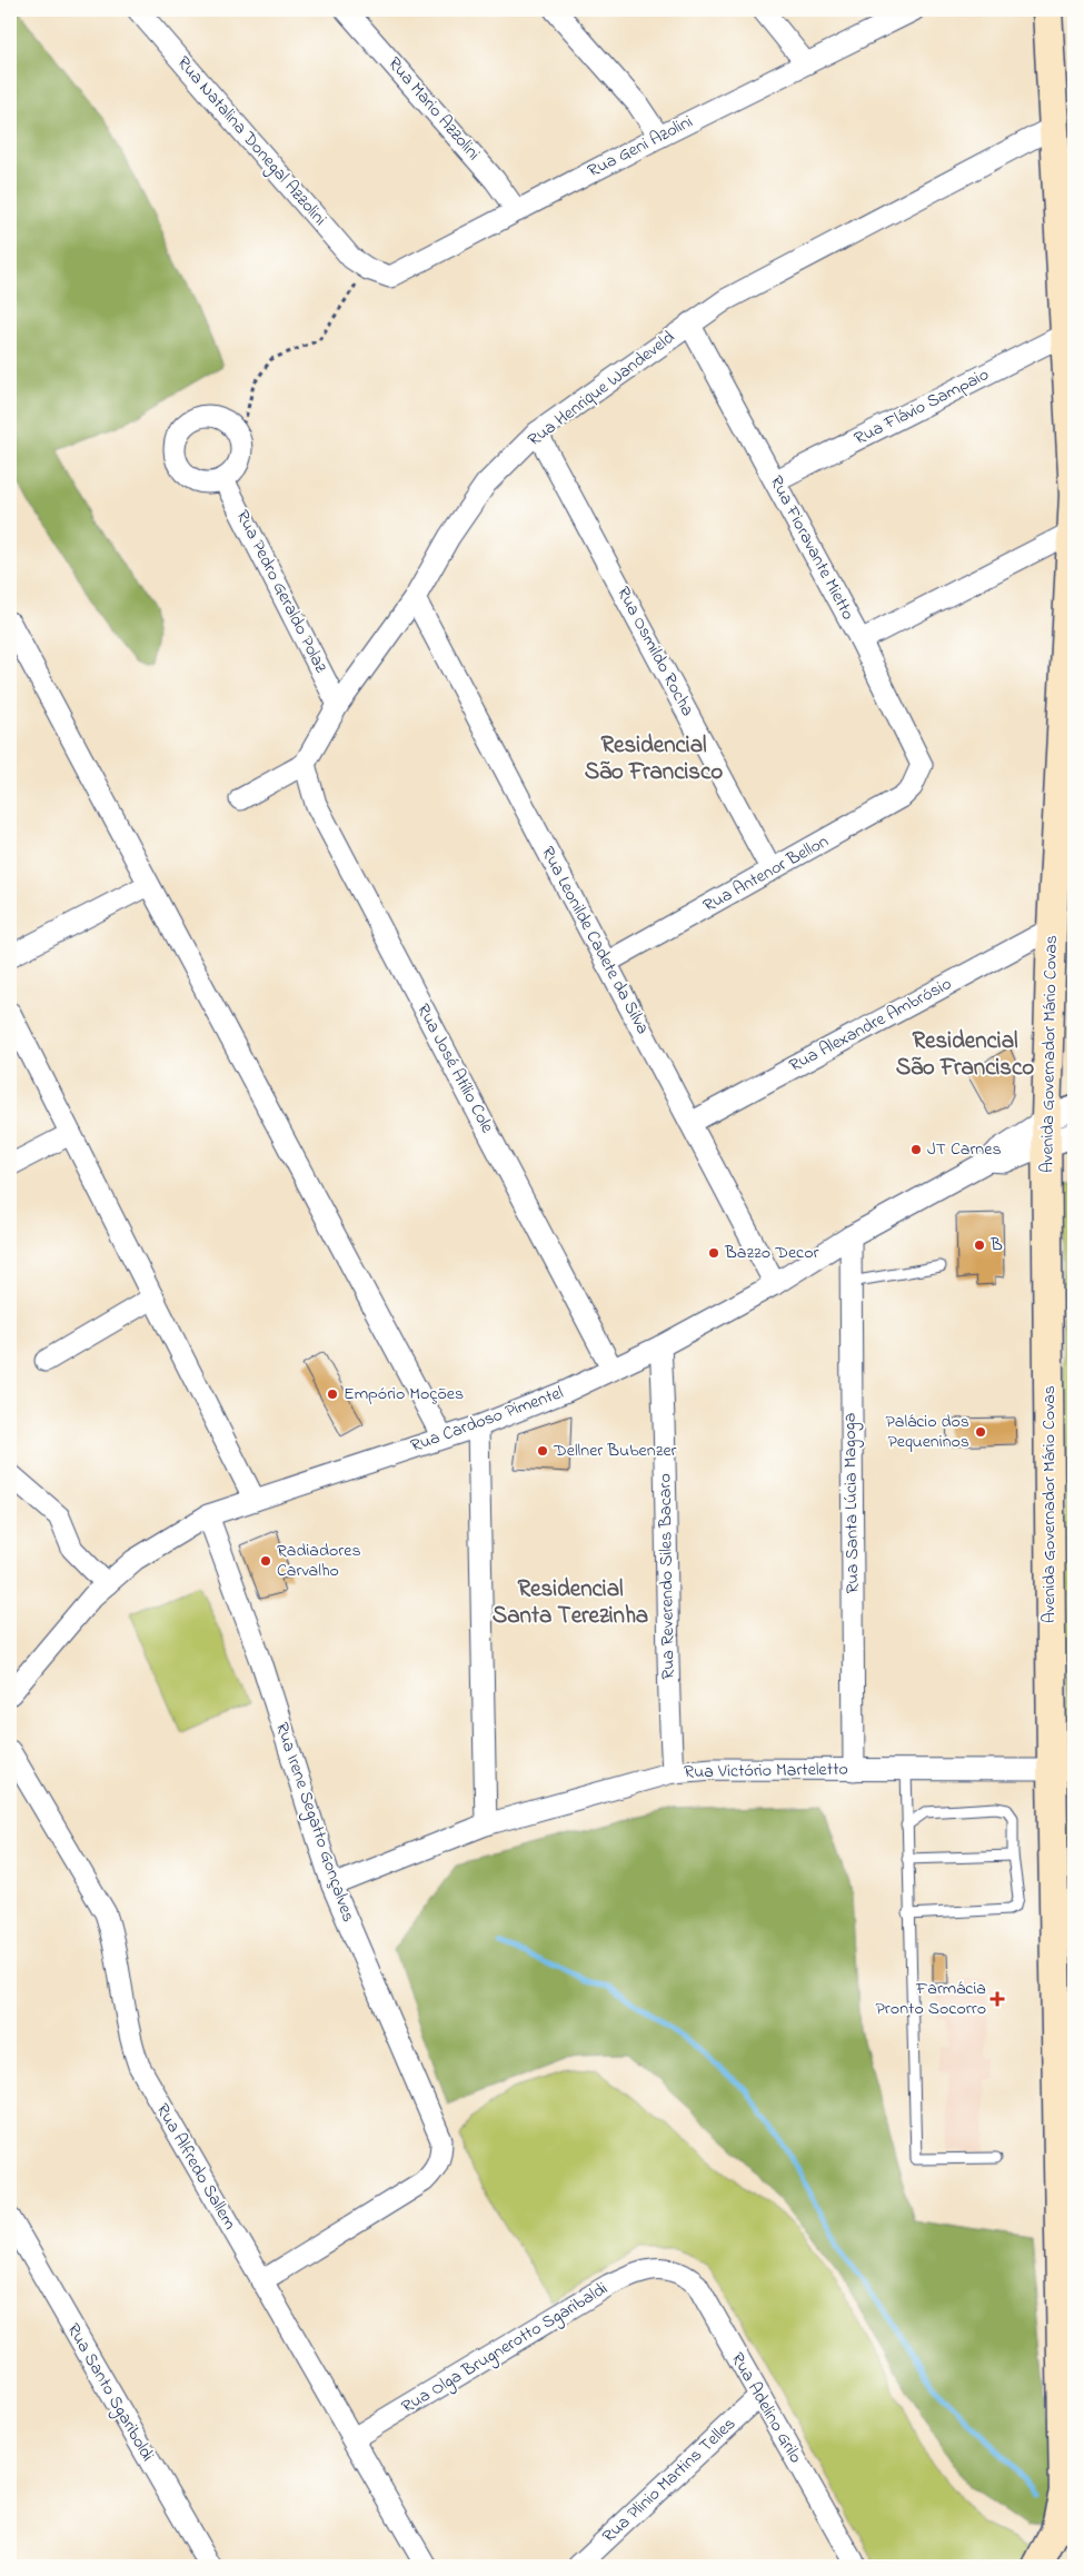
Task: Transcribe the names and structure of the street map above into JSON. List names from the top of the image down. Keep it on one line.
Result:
{"streets":{"main road":["Avenida Governador Mário Covas"],"street":["Rua Mario Azzolini","Rua Natalina Donegal Azzolini","Rua Geni Azolini","Rua Henrique Wandeveld","Rua Flávio Sampaio","Rua Fioravante Mietto","Rua Pedro Geraldo Polaz","Rua Osmildo Rocha","Rua Antenor Bellon","Rua Leonilde Cadete da Silva","Rua Alexandre Ambrósio","Rua José Atílio Cole","Rua Cardoso Pimentel","Rua Santa Lúcia Magoga","Rua Reverendo Siles Bacaro","Rua Victório Marteletto","Rua Irene Segatto Gonçalves","Rua Alfredo Sallem","Rua Olga Brugnerotto Sgaribaldi","Rua Santo Sgariboldi","Rua Adelino Grilo","Rua Plinio Martins Telles"]},"crossings":[["Rua Mario Azzolini","Rua Geni Azolini"],["Rua Natalina Donegal Azzolini","Rua Geni Azolini"],["Rua Henrique Wandeveld","Rua Fioravante Mietto"],["Rua Henrique Wandeveld","Rua Pedro Geraldo Polaz"],["Rua Henrique Wandeveld","Rua Osmildo Rocha"],["Rua Henrique Wandeveld","Rua Leonilde Cadete da Silva"],["Rua Henrique Wandeveld","Avenida Governador Mário Covas"],["Rua Henrique Wandeveld","Rua José Atílio Cole"],["Rua Flávio Sampaio","Rua Fioravante Mietto"],["Rua Flávio Sampaio","Avenida Governador Mário Covas"],["Rua Fioravante Mietto","Rua Antenor Bellon"],["Rua Osmildo Rocha","Rua Antenor Bellon"],["Rua Antenor Bellon","Rua Leonilde Cadete da Silva"],["Rua Leonilde Cadete da Silva","Rua Alexandre Ambrósio"],["Rua Leonilde Cadete da Silva","Rua Cardoso Pimentel"],["Rua Alexandre Ambrósio","Avenida Governador Mário Covas"],["Avenida Governador Mário Covas","Rua Cardoso Pimentel"],["Avenida Governador Mário Covas","Rua Victório Marteletto"],["Rua José Atílio Cole","Rua Cardoso Pimentel"],["Rua Cardoso Pimentel","Rua Santa Lúcia Magoga"],["Rua Cardoso Pimentel","Rua Reverendo Siles Bacaro"],["Rua Cardoso Pimentel","Rua Irene Segatto Gonçalves"],["Rua Santa Lúcia Magoga","Rua Victório Marteletto"],["Rua Reverendo Siles Bacaro","Rua Victório Marteletto"],["Rua Victório Marteletto","Rua Irene Segatto Gonçalves"],["Rua Irene Segatto Gonçalves","Rua Alfredo Sallem"],["Rua Alfredo Sallem","Rua Olga Brugnerotto Sgaribaldi"],["Rua Olga Brugnerotto Sgaribaldi","Rua Adelino Grilo"],["Rua Adelino Grilo","Rua Plinio Martins Telles"]],"districts":["Residencial São Francisco","Residencial São Francisco","Residencial Santa Terezinha"],"places":{"other":["JT Carnes","B","Bazzo Decor","Empório Moções","Palácio dos Pequeninos","Dellner Bubenzer","Radiadores Carvalho"],"health":["Farmácia Pronto Socorro"]}}
